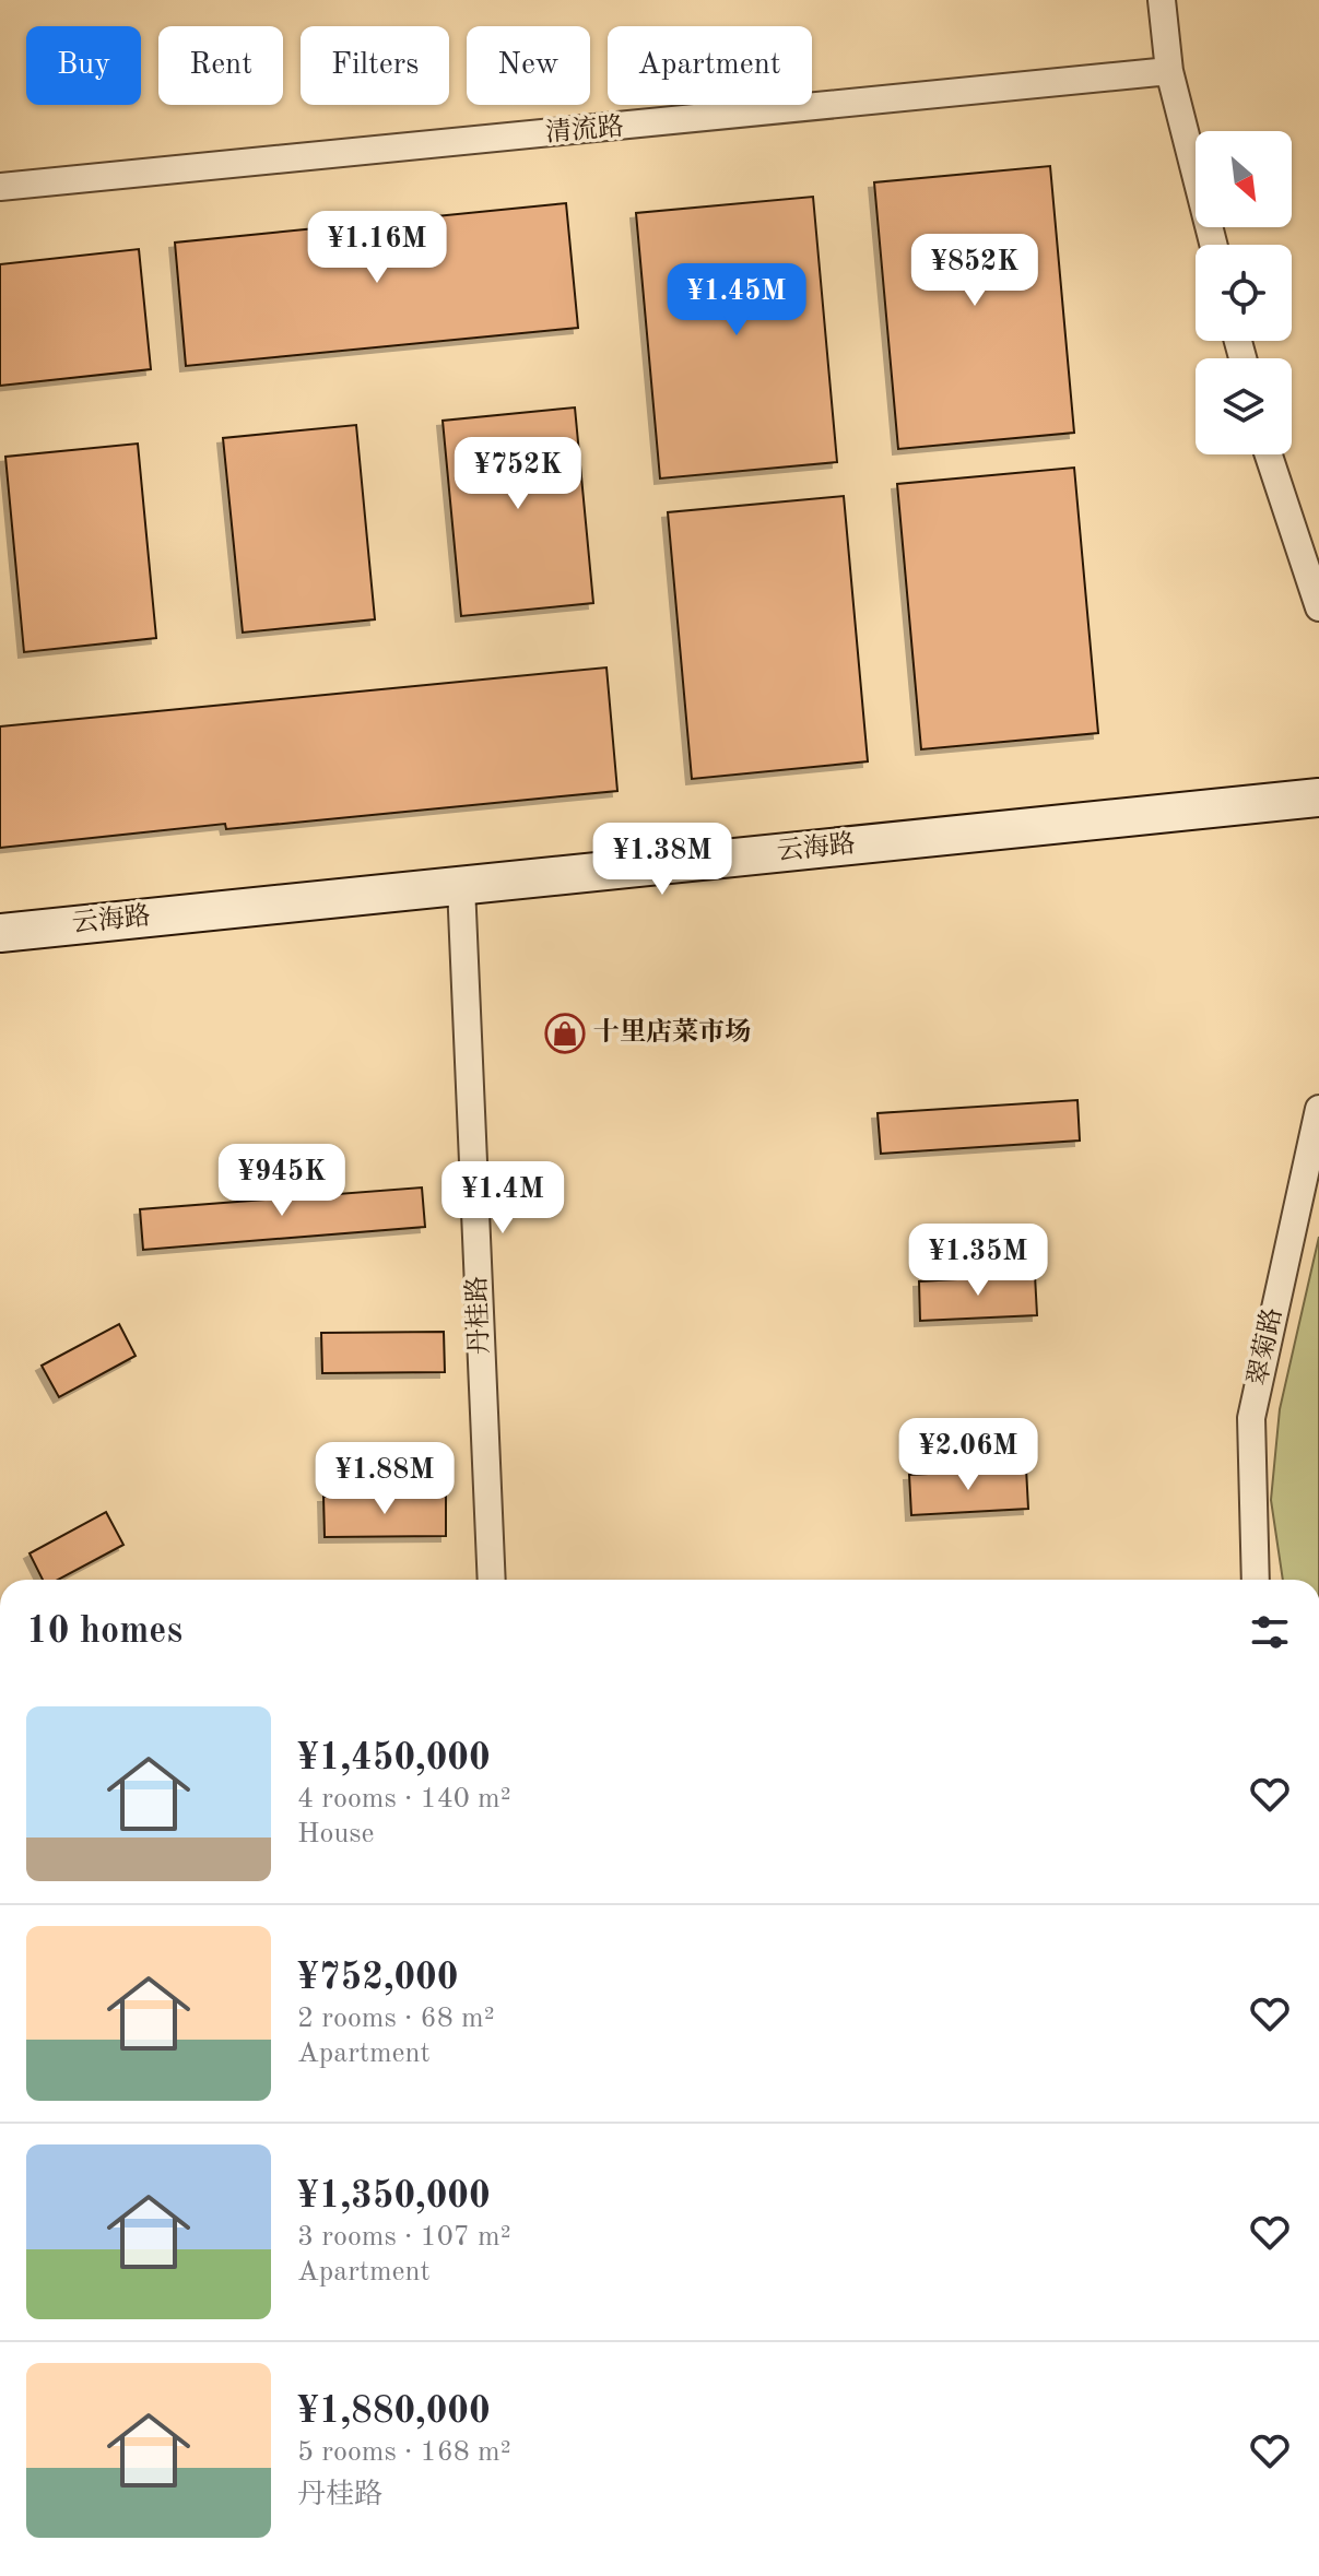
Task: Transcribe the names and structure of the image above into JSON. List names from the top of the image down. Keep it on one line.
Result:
{"streets":{"street":["清流路","云海路","丹桂路","翠菊路"]},"crossings":[["云海路","丹桂路"]],"places":{"shop":["十里店菜市场"]},"north":"bottom right","page":{"chip":["Buy","Rent","Filters","New","Apartment"],"price":["¥1.16M","¥852K","¥1.45M","¥752K","¥1.38M","¥945K","¥1.4M","¥1.35M","¥2.06M","¥1.88M"],"heading":"10 homes","list":[{"name":"¥1,450,000","note":"4 rooms · 140 m² · House"},{"name":"¥752,000","note":"2 rooms · 68 m² · Apartment"},{"name":"¥1,350,000","note":"3 rooms · 107 m² · Apartment"},{"name":"¥1,880,000","note":"5 rooms · 168 m² · 丹桂路"}]}}
